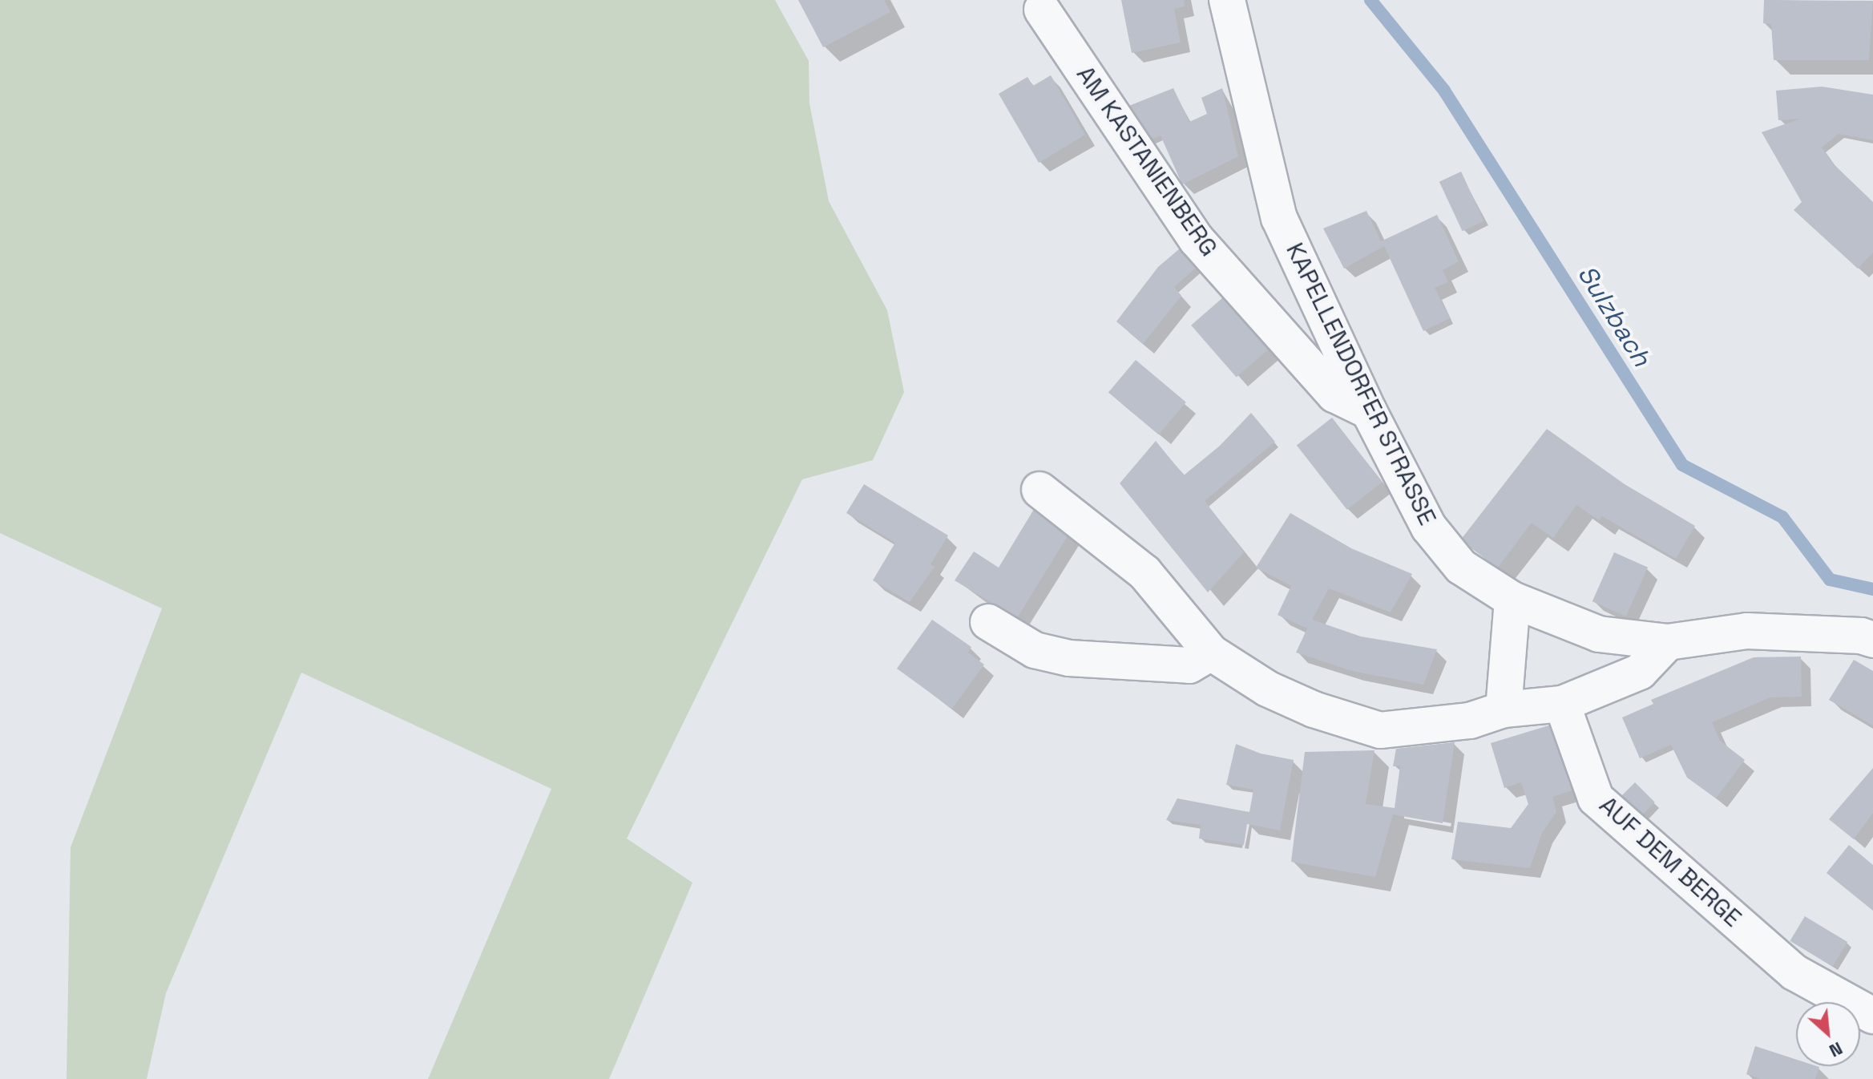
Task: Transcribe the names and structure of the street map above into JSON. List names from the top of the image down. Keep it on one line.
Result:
{"streets":{"street":["AM KASTANIENBERG","KAPELLENDORFER STRASSE","AUF DEM BERGE"]},"crossings":[["AM KASTANIENBERG","KAPELLENDORFER STRASSE"]],"water":["Sulzbach"],"north":"bottom right"}
